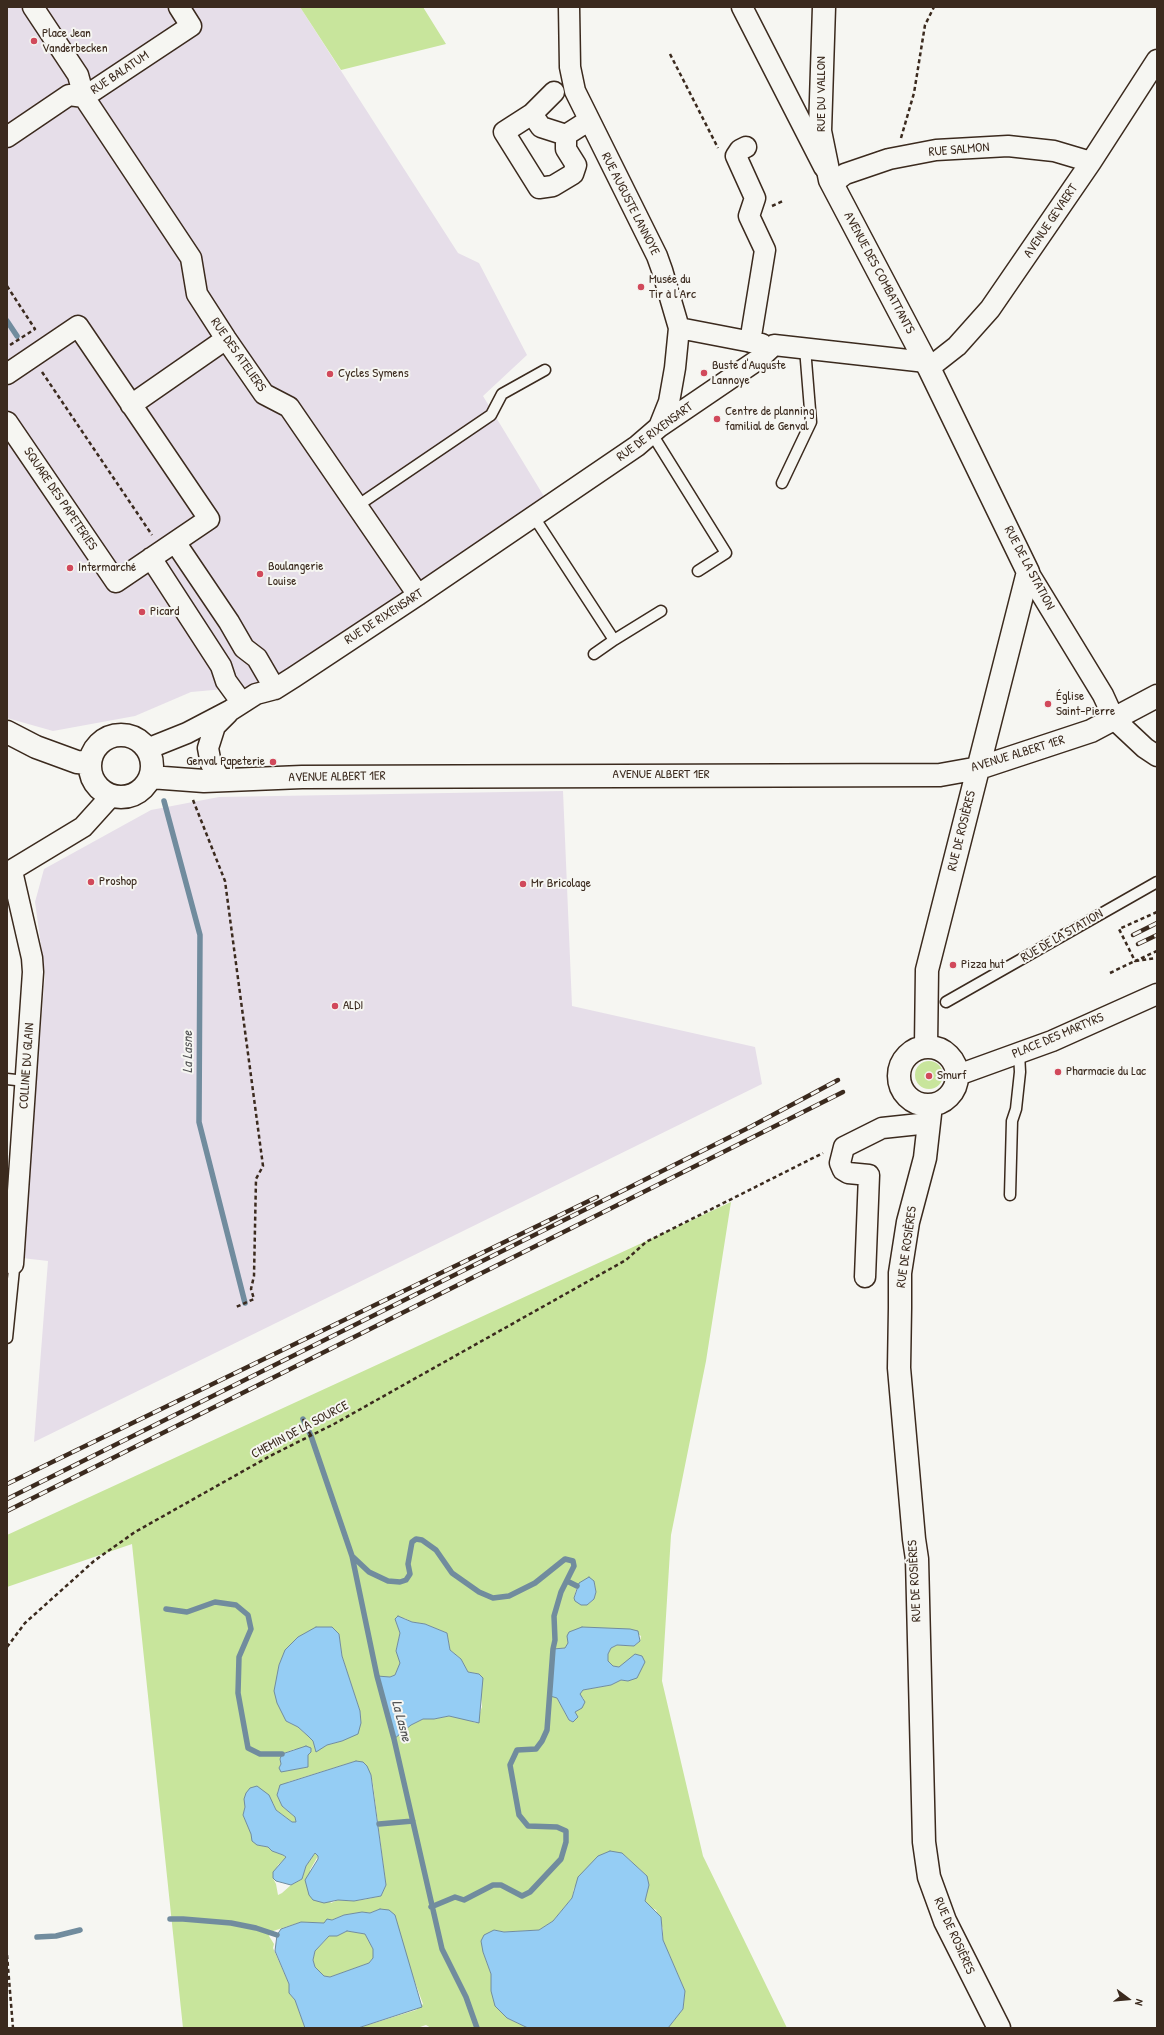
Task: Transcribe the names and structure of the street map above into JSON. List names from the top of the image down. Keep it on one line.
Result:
{"streets":{"street":["RUE BALATUM","RUE DU VALLON","RUE SALMON","RUE AUGUSTE LANNOYE","AVENUE GEVAERT","AVENUE DES COMBATTANTS","RUE DES ATELIERS","RUE DE RIXENSART","SQUARE DES PAPETERIES","RUE DE LA STATION","AVENUE ALBERT 1ER","RUE DE ROSIÈRES","PLACE DES MARTYRS","COLLINE DU GLAIN"],"path":["CHEMIN DE LA SOURCE"]},"crossings":[["RUE BALATUM","RUE DES ATELIERS"],["RUE DU VALLON","RUE SALMON"],["RUE DU VALLON","AVENUE DES COMBATTANTS"],["RUE SALMON","AVENUE GEVAERT"],["RUE SALMON","AVENUE DES COMBATTANTS"],["RUE AUGUSTE LANNOYE","RUE DE RIXENSART"],["AVENUE GEVAERT","AVENUE DES COMBATTANTS"],["AVENUE GEVAERT","RUE DE LA STATION"],["AVENUE DES COMBATTANTS","RUE DE LA STATION"],["RUE DES ATELIERS","RUE DE RIXENSART"],["RUE DE RIXENSART","AVENUE ALBERT 1ER"],["RUE DE RIXENSART","COLLINE DU GLAIN"],["RUE DE LA STATION","AVENUE ALBERT 1ER"],["RUE DE LA STATION","RUE DE ROSIÈRES"],["AVENUE ALBERT 1ER","RUE DE ROSIÈRES"],["AVENUE ALBERT 1ER","COLLINE DU GLAIN"],["RUE DE ROSIÈRES","PLACE DES MARTYRS"]],"water":["La Lasne"],"places":["Place Jean Vanderbecken","Musée du Tir à l'Arc","Buste d'Auguste Lannoye","Cycles Symens","Centre de planning familial de Genval","Intermarché","Boulangerie Louise","Picard","Église Saint-Pierre","Genval Papeterie","Proshop","Mr Bricolage","Pizza hut","ALDI","Pharmacie du Lac","Smurf"],"north":"right"}
